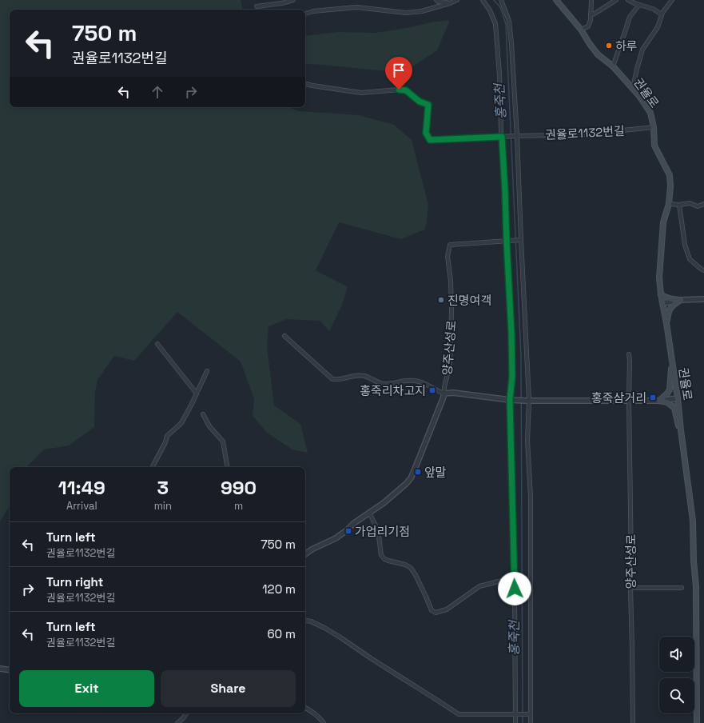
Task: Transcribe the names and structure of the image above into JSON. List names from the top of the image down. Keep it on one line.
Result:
{"streets":{"main road":["권율로"],"street":["권율로1132번길","양주산성로"]},"crossings":[["권율로","권율로1132번길"],["권율로","양주산성로"]],"water":["홍죽천"],"places":{"other":["하루","진명여객"],"transit":["홍죽리차고지","홍죽삼거리","앞말","가업리기점"]},"page":{"turn":["750 m","권율로1132번길"],"eta":["11:49","Arrival","3","min","990","m"],"list":[{"name":"Turn left","note":"권율로1132번길","value":"750 m"},{"name":"Turn right","note":"권율로1132번길","value":"120 m"},{"name":"Turn left","note":"권율로1132번길","value":"60 m"}],"buttons":["Exit","Share"]}}
